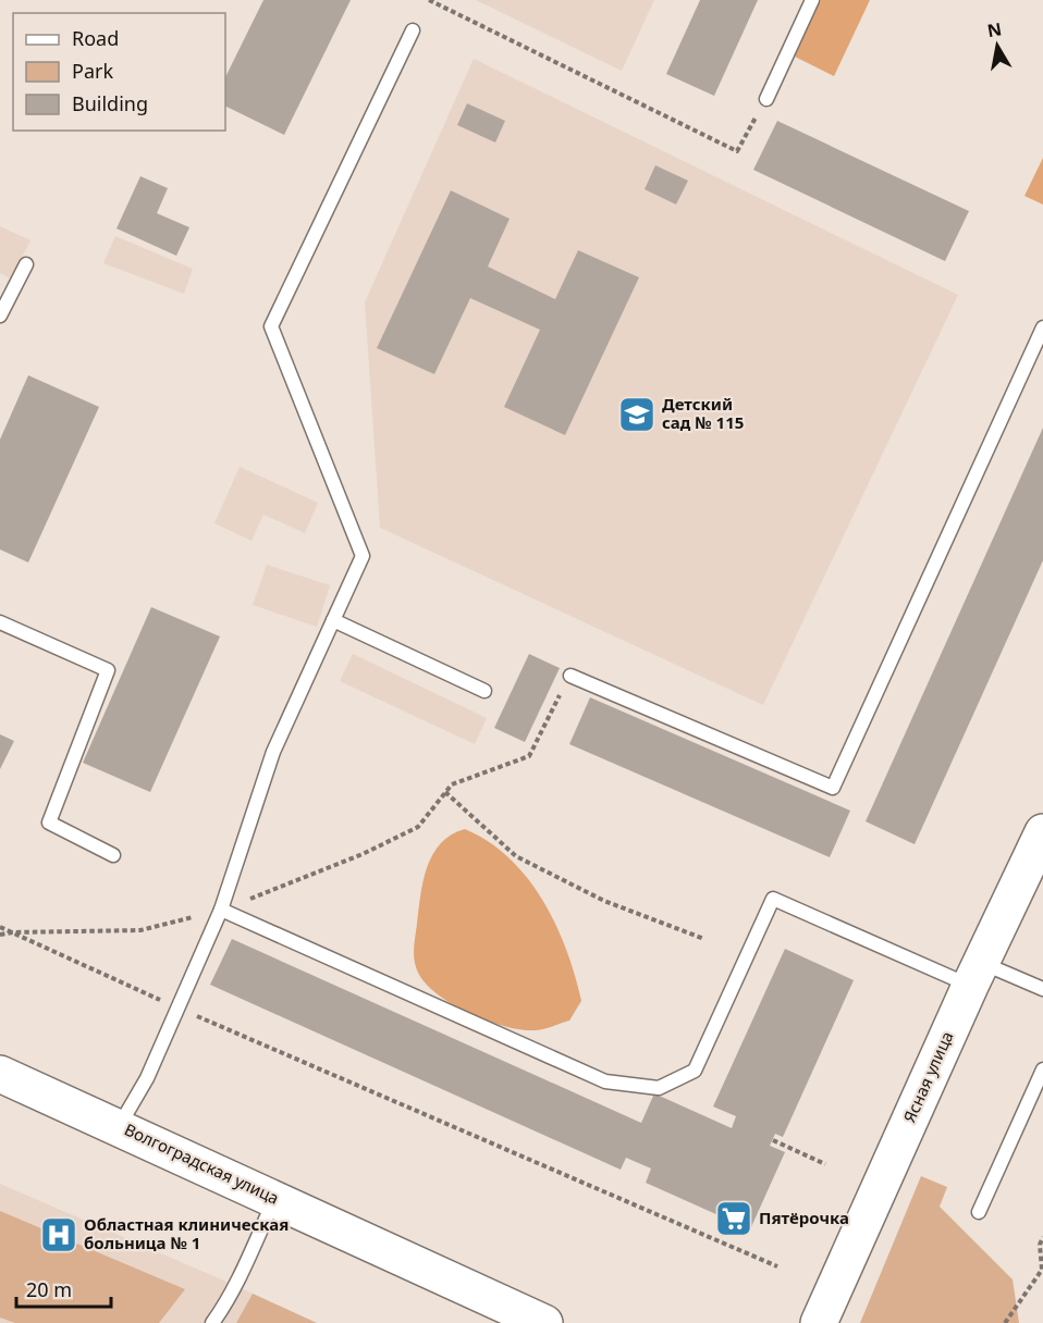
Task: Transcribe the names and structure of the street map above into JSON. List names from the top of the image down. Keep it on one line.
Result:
{"streets":{"street":["Ясная улица","Волгоградская улица"]},"places":{"school or university":["Детский сад № 115"],"supermarket":["Пятёрочка"],"hospital":["Областная клиническая больница № 1"]},"legend":["Road","Park","Building"],"scale_bar":"20 m","north":"top"}
